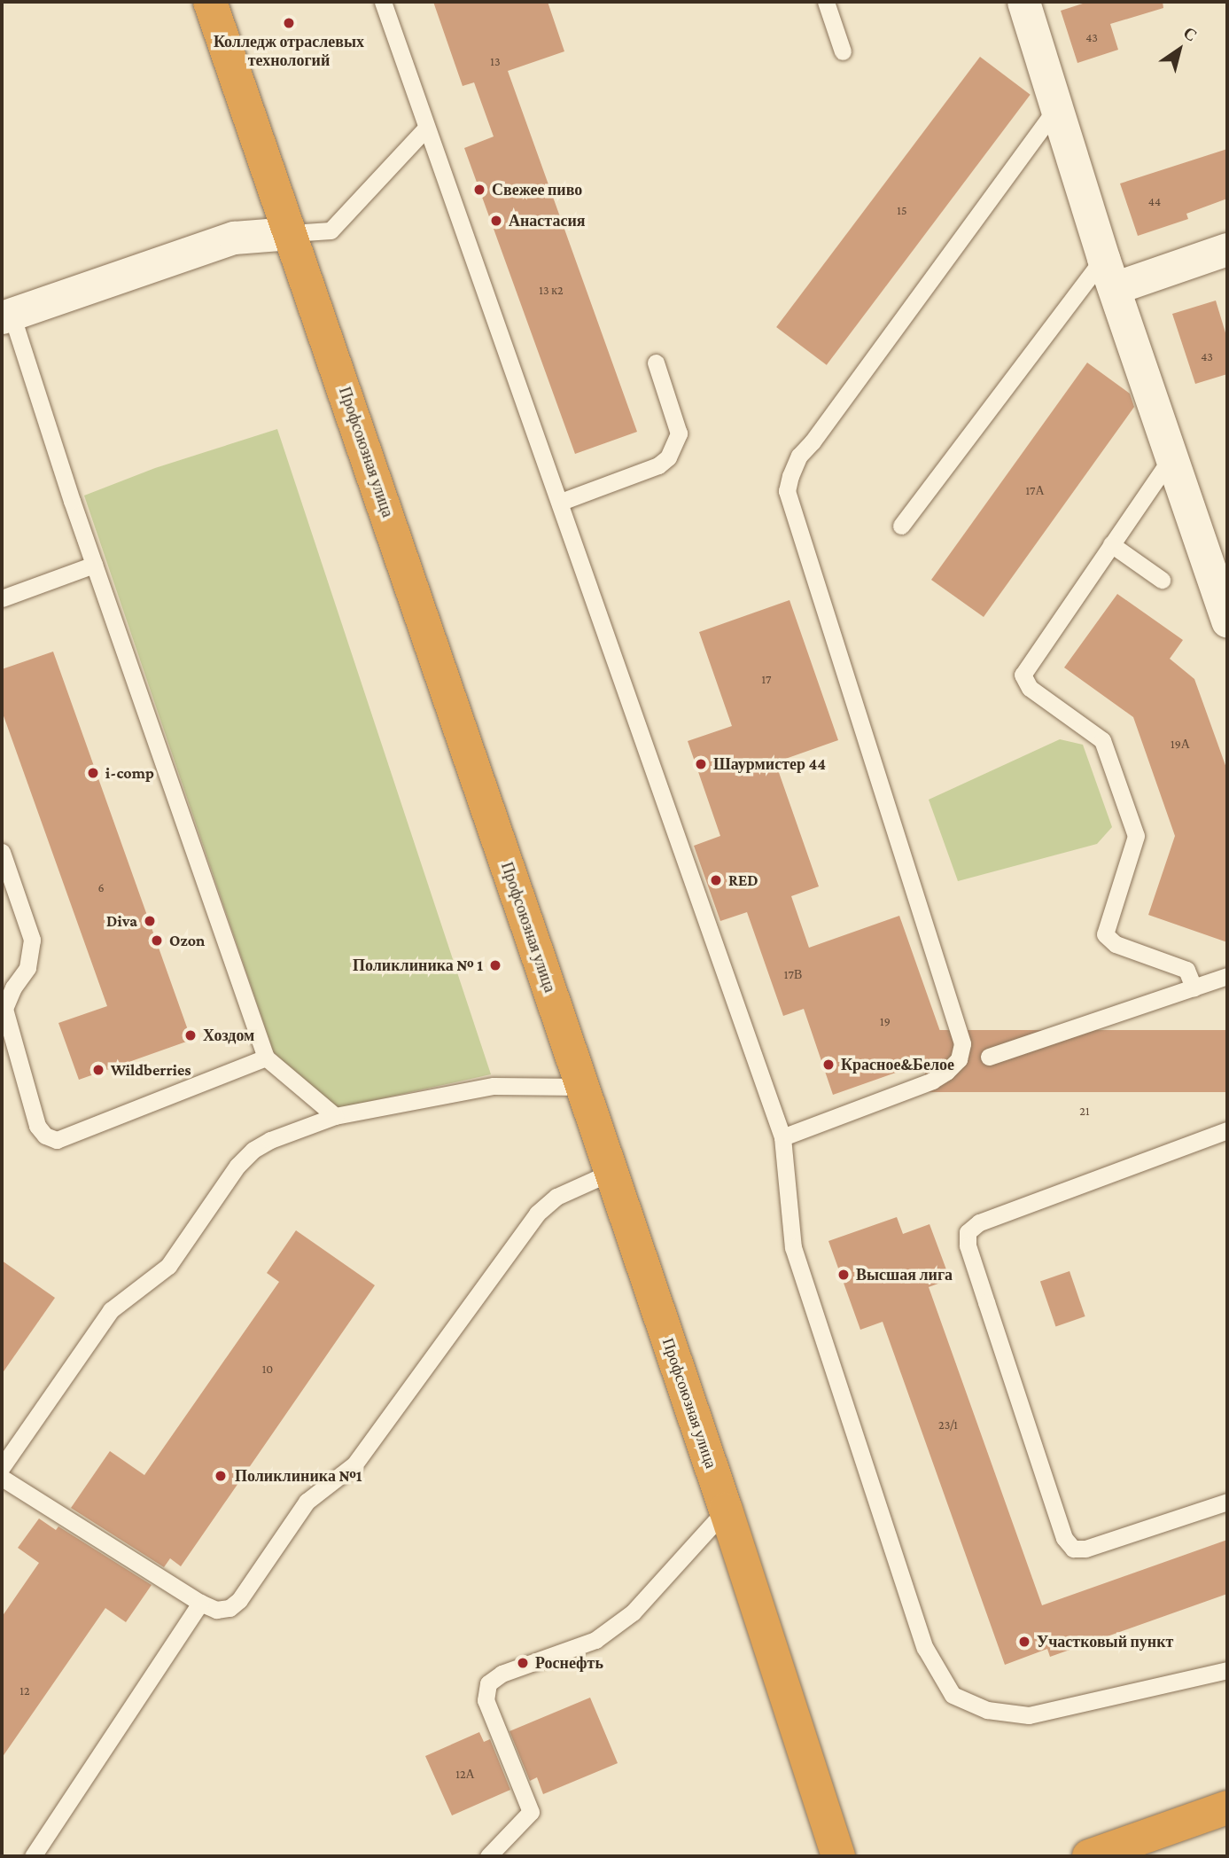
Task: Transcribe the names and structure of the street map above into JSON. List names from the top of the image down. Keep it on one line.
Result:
{"streets":{"highway":["Профсоюзная улица"]},"places":["Колледж отраслевых технологий","Свежее пиво","Анастасия","Шаурмистер 44","i-comp","RED","Diva","Ozon","Поликлиника № 1","Хоздом","Красное&Белое","Wildberries","Высшая лига","Поликлиника №1","Участковый пункт","Роснефть"],"house_numbers":["43","13","44","15","13 к2","43","17А","17","19А","6","17В","19","21","10","23/1","12","12А"],"north":"top right"}
